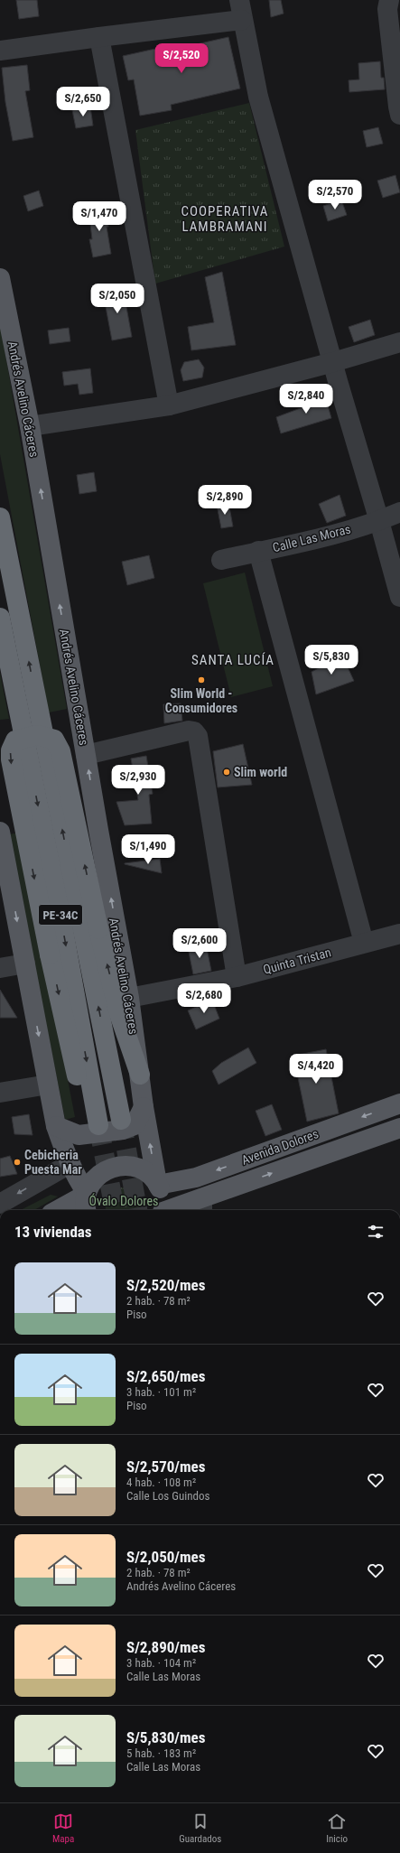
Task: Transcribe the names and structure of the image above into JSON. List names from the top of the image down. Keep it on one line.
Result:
{"streets":{"highway":["PE-34C"],"main road":["Andrés Avelino Cáceres","Avenida Dolores"],"street":["Calle Las Moras","Quinta Tristan"]},"crossings":[["Andrés Avelino Cáceres","PE-34C"],["Andrés Avelino Cáceres","Quinta Tristan"],["Andrés Avelino Cáceres","Avenida Dolores"]],"districts":["COOPERATIVA LAMBRAMANI","SANTA LUCÍA"],"parks":["Óvalo Dolores"],"places":["Slim World - Consumidores","Slim world","Cebicheria Puesta Mar"],"page":{"price":["S/2,520","S/2,650","S/2,570","S/1,470","S/2,050","S/2,840","S/2,890","S/5,830","S/2,930","S/1,490","S/2,600","S/2,680","S/4,420"],"heading":"13 viviendas","list":[{"name":"S/2,520/mes","note":"2 hab. · 78 m² · Piso"},{"name":"S/2,650/mes","note":"3 hab. · 101 m² · Piso"},{"name":"S/2,570/mes","note":"4 hab. · 108 m² · Calle Los Guindos"},{"name":"S/2,050/mes","note":"2 hab. · 78 m² · Andrés Avelino Cáceres"},{"name":"S/2,890/mes","note":"3 hab. · 104 m² · Calle Las Moras"},{"name":"S/5,830/mes","note":"5 hab. · 183 m² · Calle Las Moras"}],"tabs":["Mapa","Guardados","Inicio"]}}
